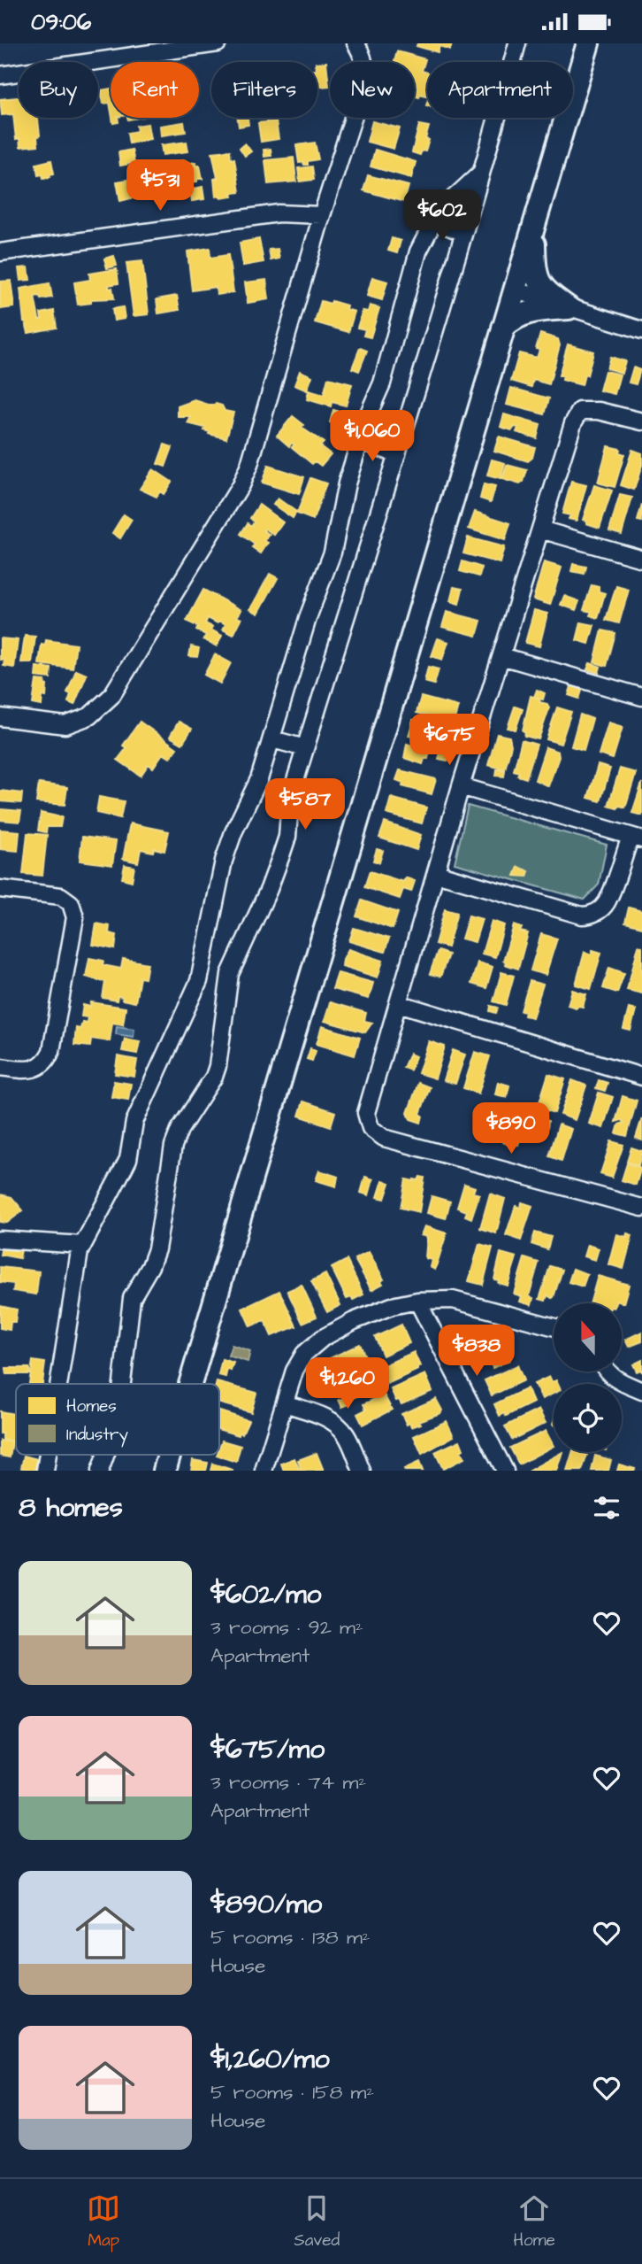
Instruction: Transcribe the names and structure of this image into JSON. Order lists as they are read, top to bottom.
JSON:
{
  "legend": ["Homes", "Industry"],
  "north": "top",
  "page": {
    "status": "09:06",
    "chip": [
      "Buy",
      "Rent",
      "Filters",
      "New",
      "Apartment"
    ],
    "price": [
      "$531",
      "$602",
      "$1,060",
      "$675",
      "$587",
      "$890",
      "$838",
      "$1,260"
    ],
    "heading": "8 homes",
    "list": [
      {
        "name": "$602/mo",
        "note": "3 rooms · 92 m² · Apartment"
      },
      {
        "name": "$675/mo",
        "note": "3 rooms · 74 m² · Apartment"
      },
      {
        "name": "$890/mo",
        "note": "5 rooms · 138 m² · House"
      },
      {
        "name": "$1,260/mo",
        "note": "5 rooms · 158 m² · House"
      }
    ],
    "tabs": ["Map", "Saved", "Home"]
  }
}
